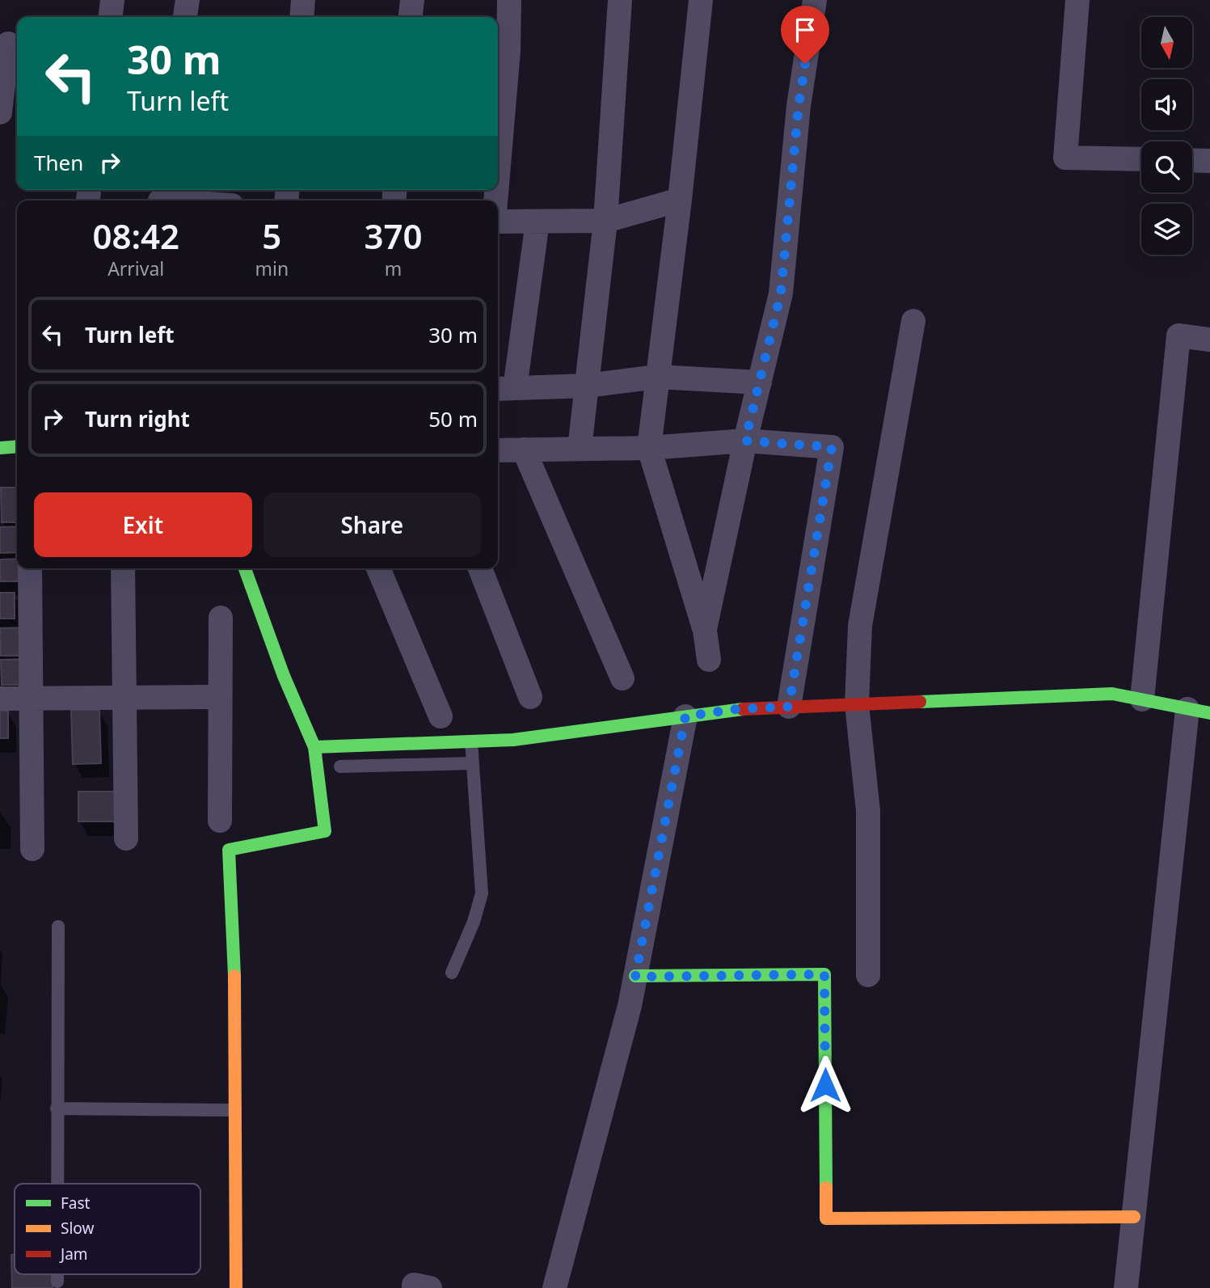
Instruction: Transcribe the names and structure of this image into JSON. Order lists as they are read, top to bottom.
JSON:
{
  "legend": ["Fast", "Slow", "Jam"],
  "north": "bottom",
  "page": {
    "turn": ["30 m", "Turn left"],
    "then": "Then",
    "eta": [
      "08:42",
      "Arrival",
      "5",
      "min",
      "370",
      "m"
    ],
    "list": [
      {
        "name": "Turn left",
        "value": "30 m"
      },
      {
        "name": "Turn right",
        "value": "50 m"
      }
    ],
    "buttons": ["Exit", "Share"]
  }
}
